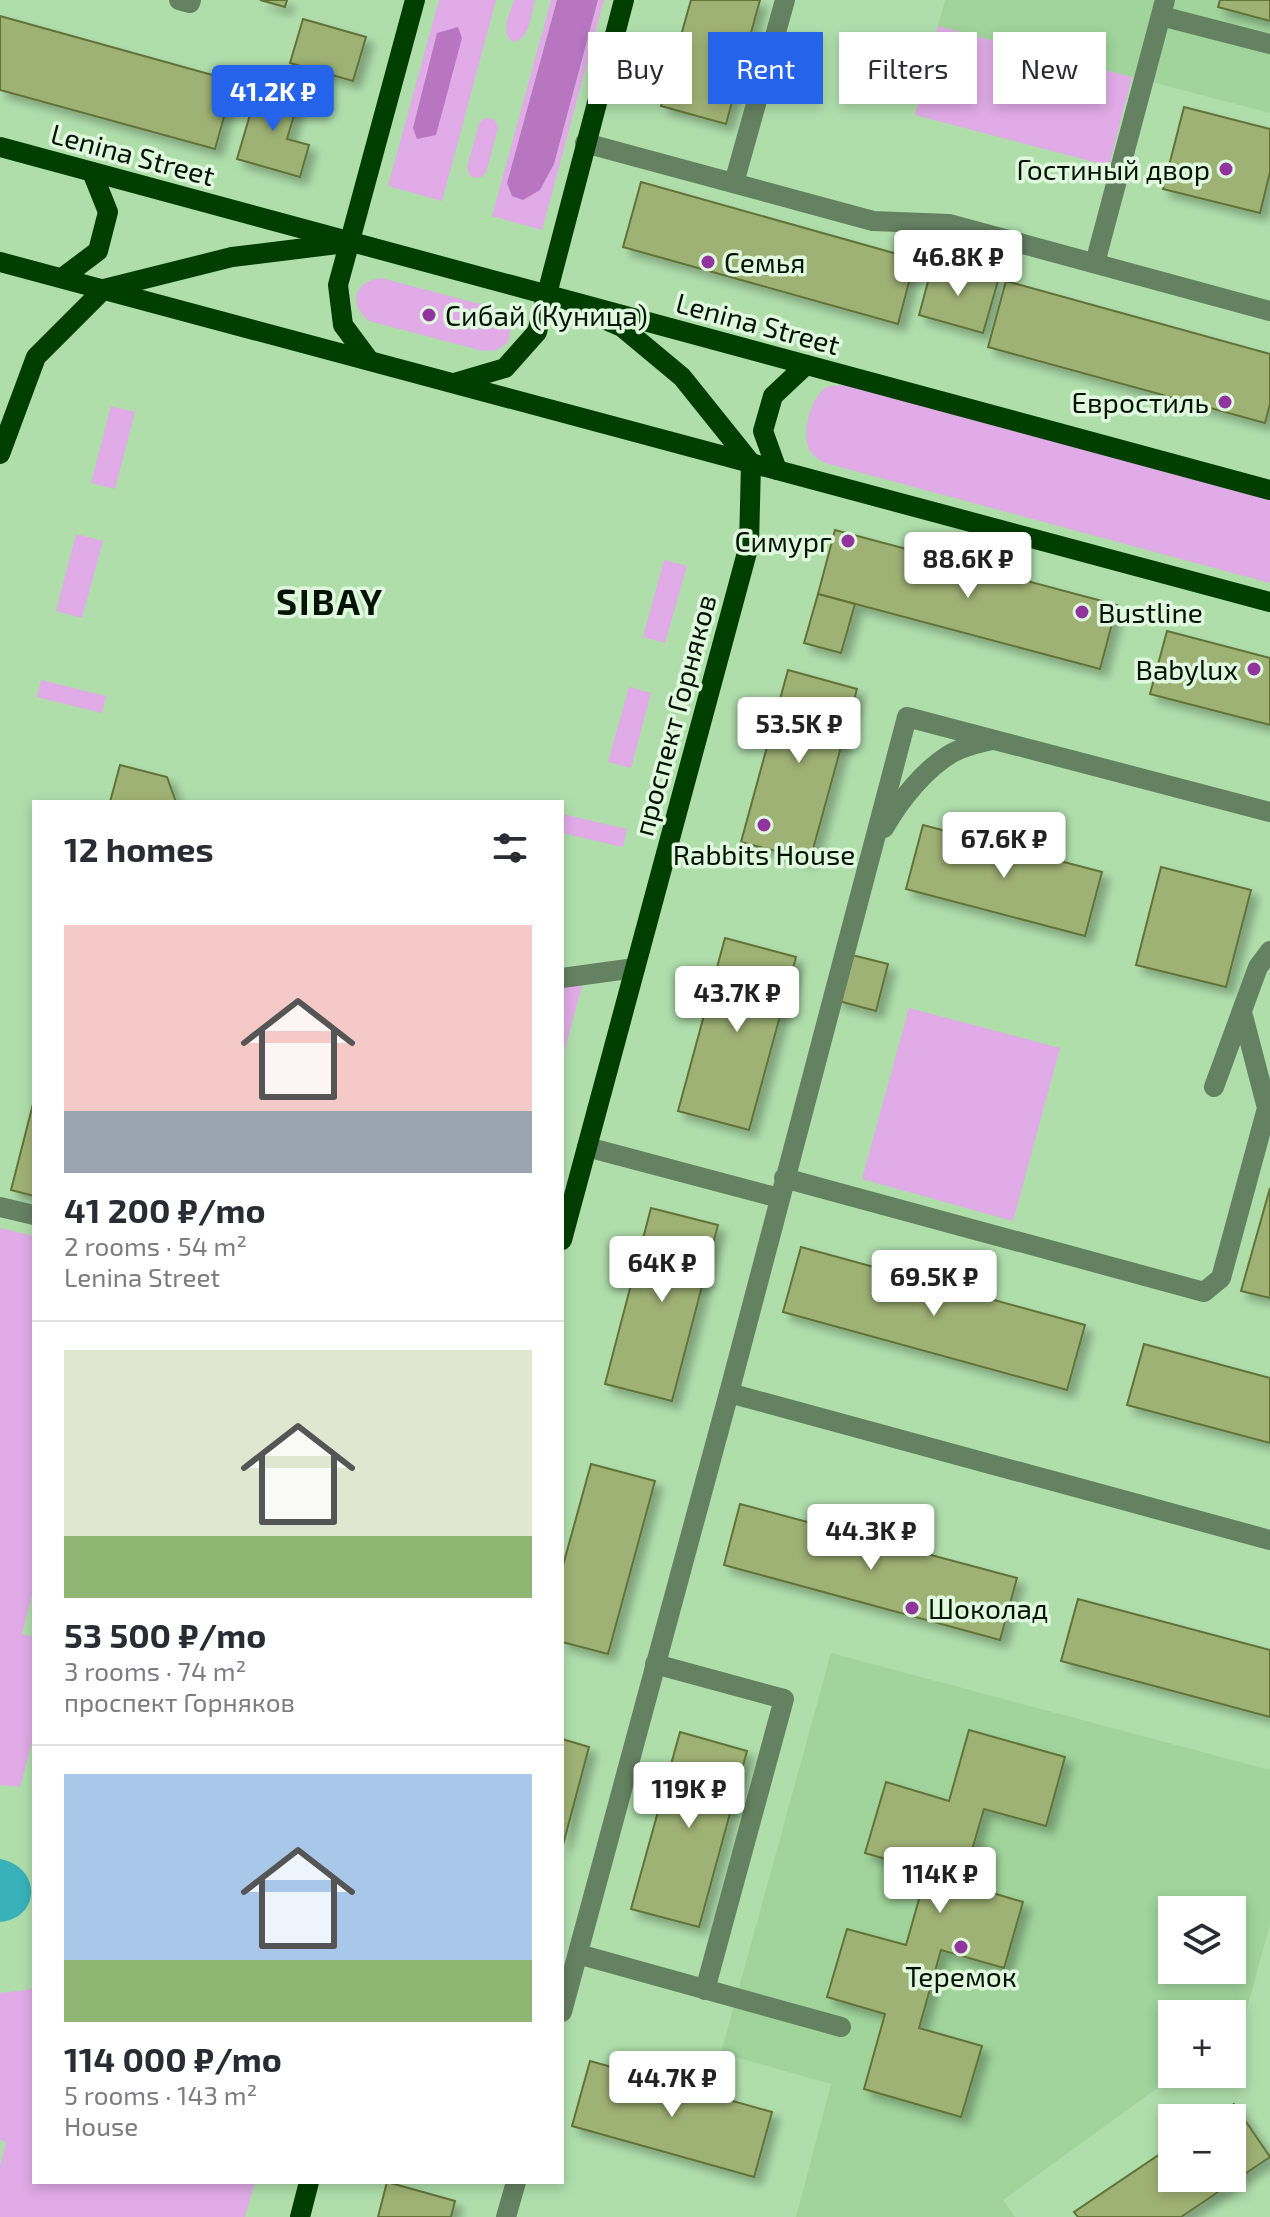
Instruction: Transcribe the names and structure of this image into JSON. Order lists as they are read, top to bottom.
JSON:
{
  "streets": {
    "main road": ["Lenina Street", "проспект Горняков"]
  },
  "districts": ["SIBAY"],
  "places": [
    "Гостиный двор",
    "Семья",
    "Сибай (Куница)",
    "Евростиль",
    "Симург",
    "Bustline",
    "Babylux",
    "Rabbits House",
    "Шоколад",
    "Теремок"
  ],
  "page": {
    "chip": [
      "Buy",
      "Rent",
      "Filters",
      "New"
    ],
    "price": [
      "41.2K ₽",
      "46.8K ₽",
      "88.6K ₽",
      "53.5K ₽",
      "67.6K ₽",
      "43.7K ₽",
      "64K ₽",
      "69.5K ₽",
      "44.3K ₽",
      "119K ₽",
      "114K ₽",
      "44.7K ₽"
    ],
    "heading": "12 homes",
    "list": [
      {
        "name": "41 200 ₽/mo",
        "note": "2 rooms · 54 m² · Lenina Street"
      },
      {
        "name": "53 500 ₽/mo",
        "note": "3 rooms · 74 m² · проспект Горняков"
      },
      {
        "name": "114 000 ₽/mo",
        "note": "5 rooms · 143 m² · House"
      }
    ],
    "map_buttons": ["+", "−"]
  }
}
